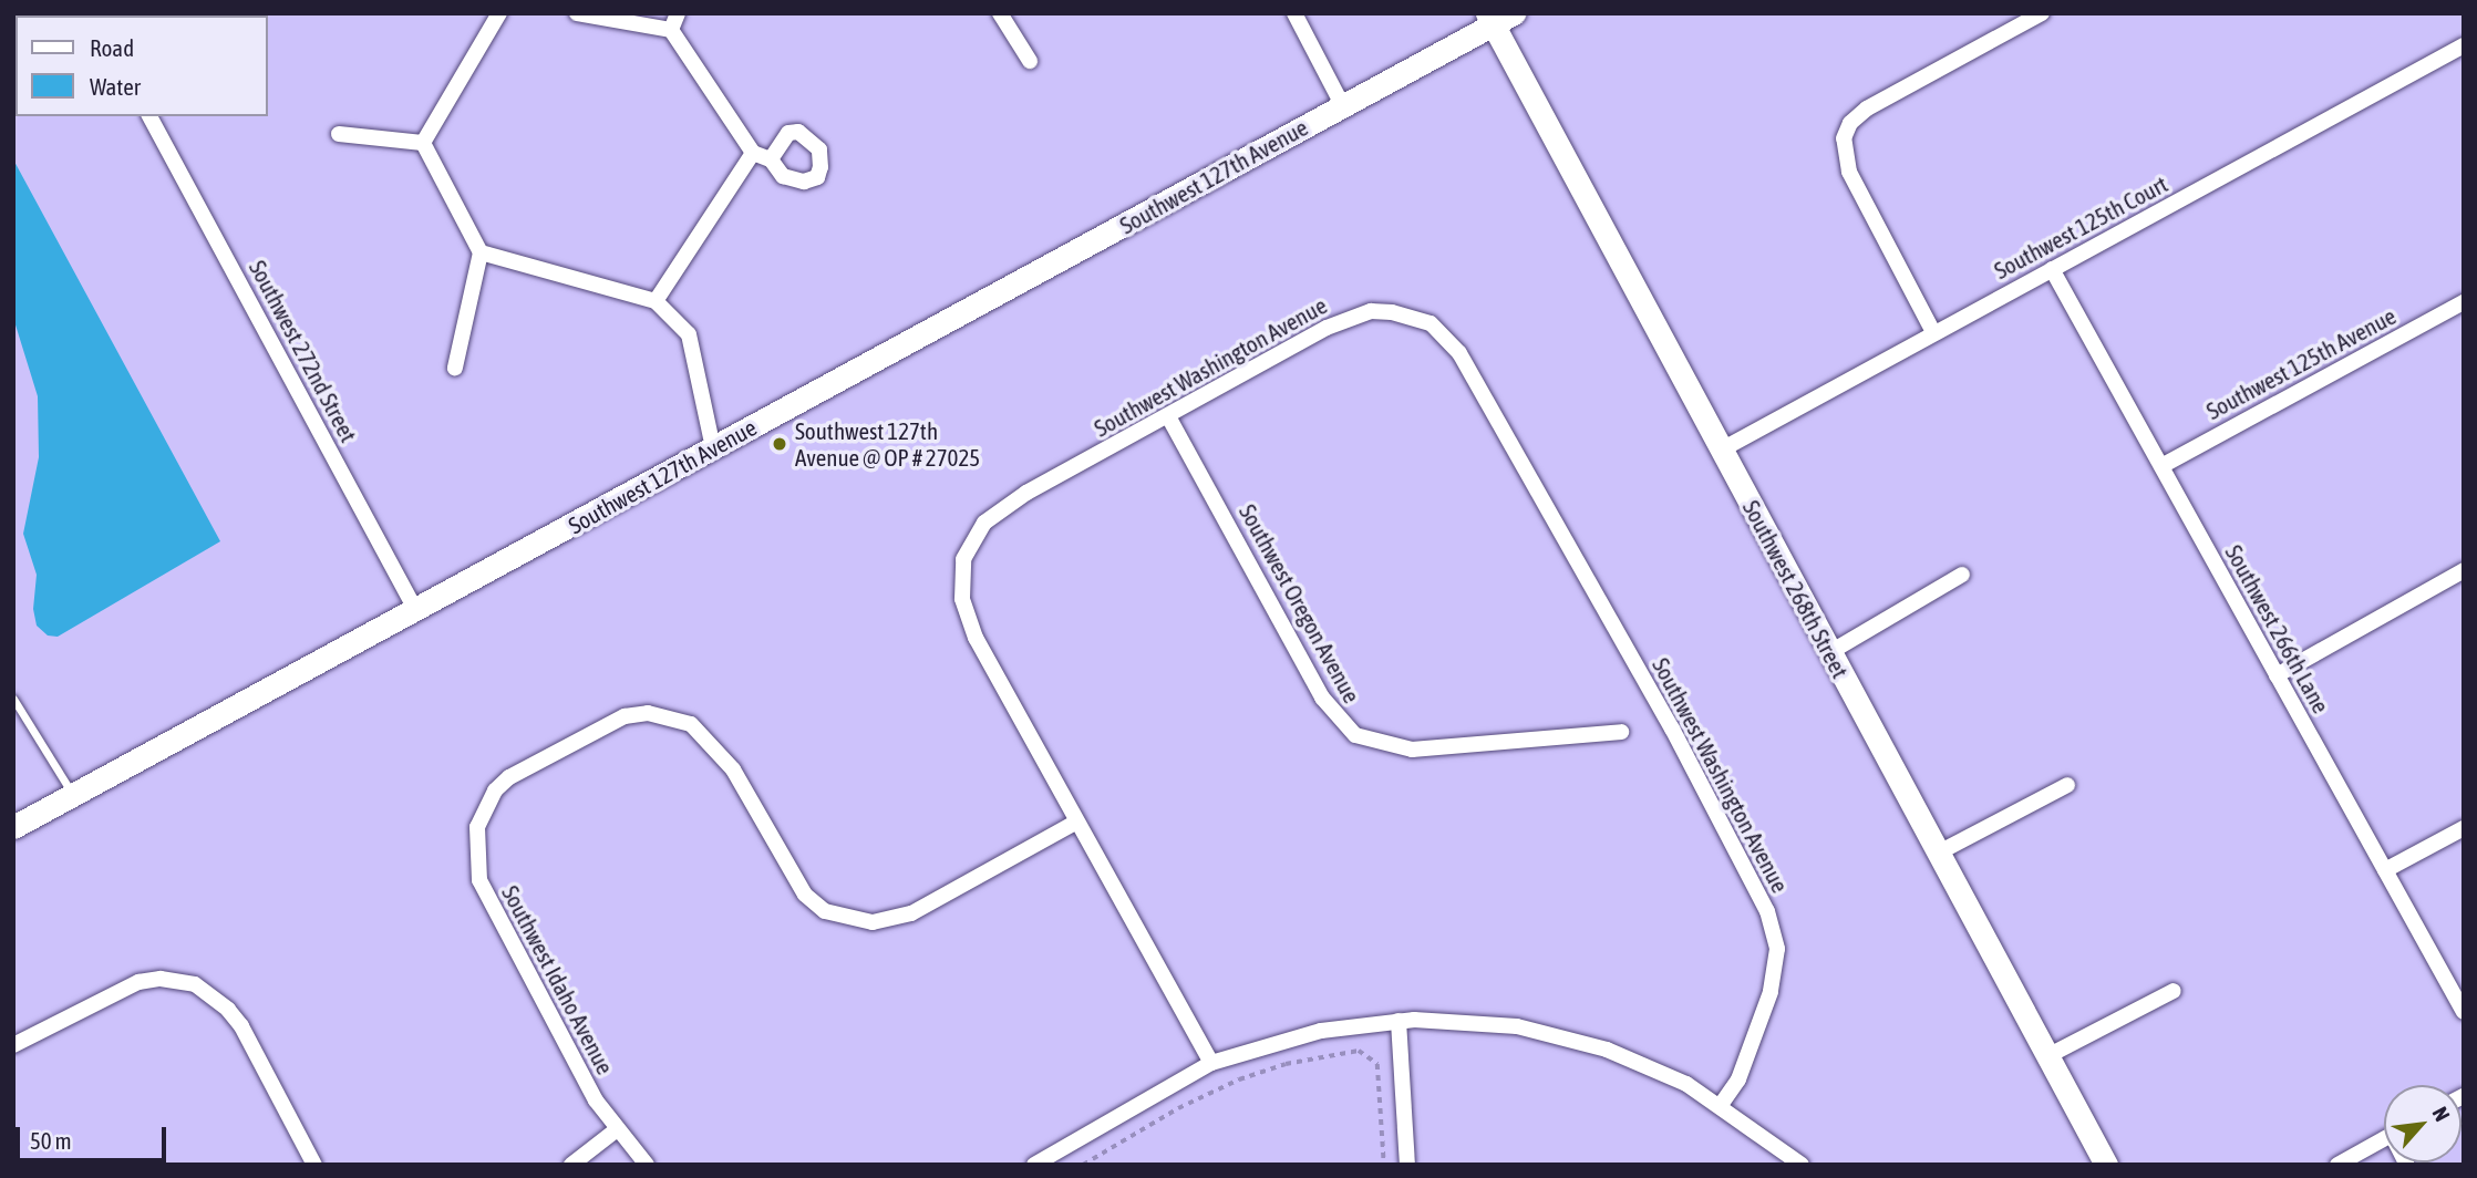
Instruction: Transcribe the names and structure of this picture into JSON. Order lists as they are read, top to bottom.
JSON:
{
  "streets": {
    "main road": ["Southwest 127th Avenue", "Southwest 268th Street"],
    "street": [
      "Southwest 125th Court",
      "Southwest 272nd Street",
      "Southwest 125th Avenue",
      "Southwest Washington Avenue",
      "Southwest Oregon Avenue",
      "Southwest 266th Lane",
      "Southwest Idaho Avenue"
    ]
  },
  "crossings": [
    ["Southwest 127th Avenue", "Southwest 272nd Street"],
    ["Southwest 127th Avenue", "Southwest 268th Street"],
    ["Southwest 125th Court", "Southwest 268th Street"],
    ["Southwest 125th Court", "Southwest 266th Lane"],
    ["Southwest 125th Avenue", "Southwest 266th Lane"],
    ["Southwest Washington Avenue", "Southwest Oregon Avenue"],
    ["Southwest Washington Avenue", "Southwest Idaho Avenue"]
  ],
  "places": ["Southwest 127th Avenue @ OP # 27025"],
  "legend": ["Road", "Water"],
  "scale_bar": "50 m",
  "north": "top right"
}
